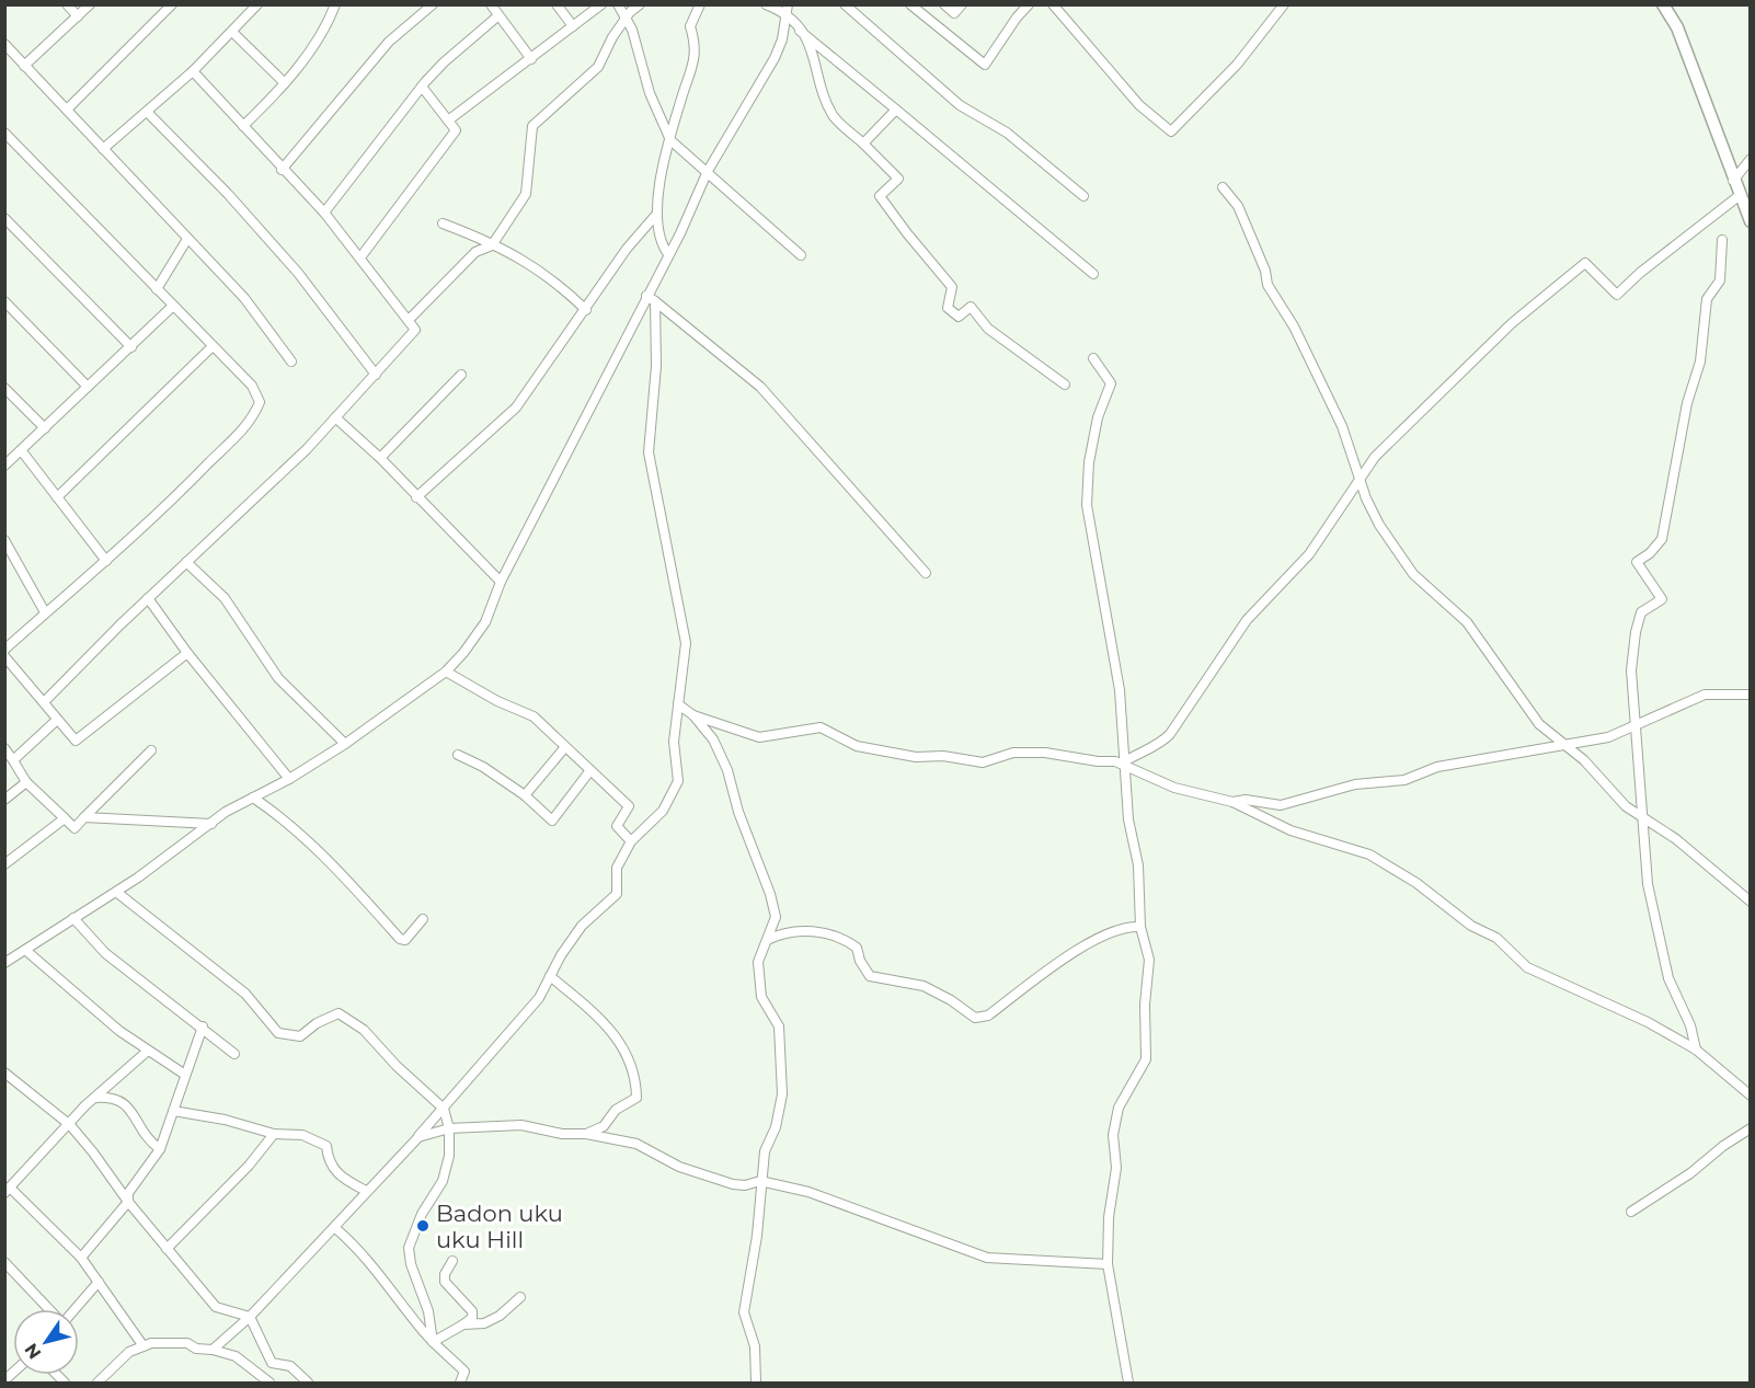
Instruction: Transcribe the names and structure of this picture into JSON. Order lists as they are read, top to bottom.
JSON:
{
  "places": ["Badon uku uku Hill"],
  "north": "bottom left"
}
